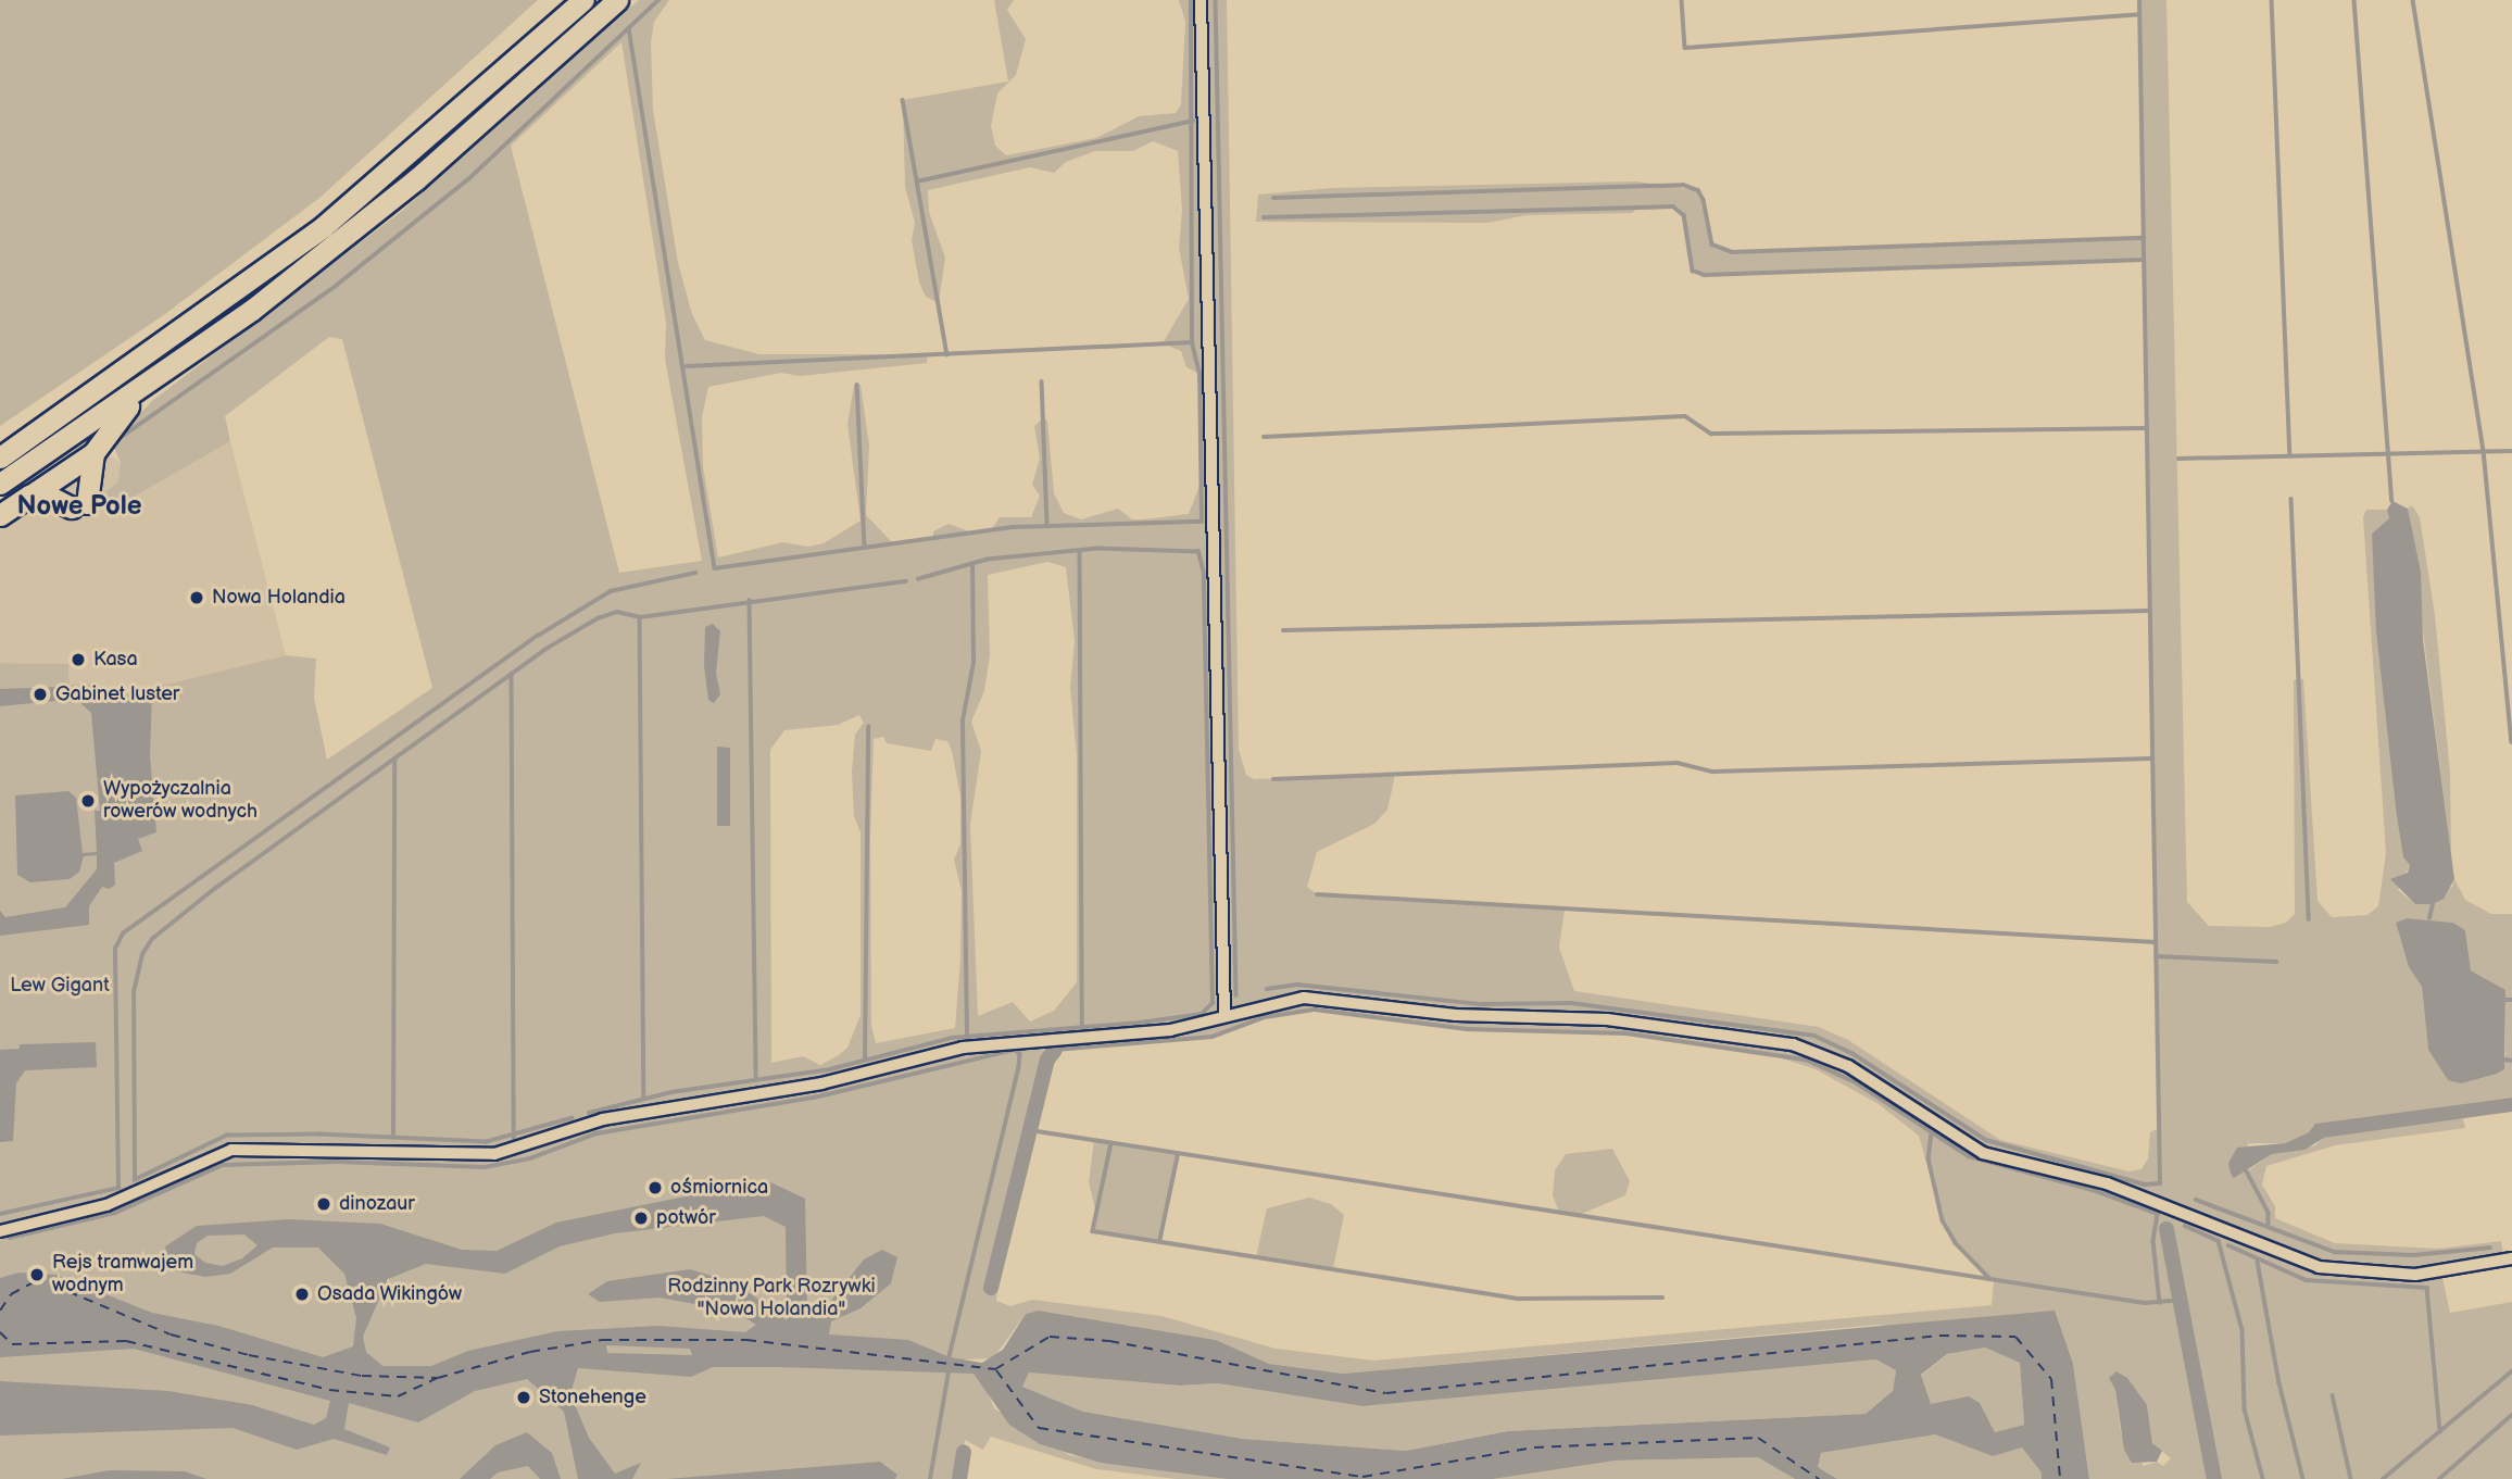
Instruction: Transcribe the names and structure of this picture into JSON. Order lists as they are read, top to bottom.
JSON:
{
  "districts": ["Nowe Pole"],
  "parks": ["Lew Gigant", "Rodzinny Park Rozrywki \"Nowa Holandia\""],
  "places": [
    "Nowa Holandia",
    "Kasa",
    "Gabinet luster",
    "Wypożyczalnia rowerów wodnych",
    "ośmiornica",
    "dinozaur",
    "potwór",
    "Rejs tramwajem wodnym",
    "Osada Wikingów",
    "Stonehenge"
  ]
}
